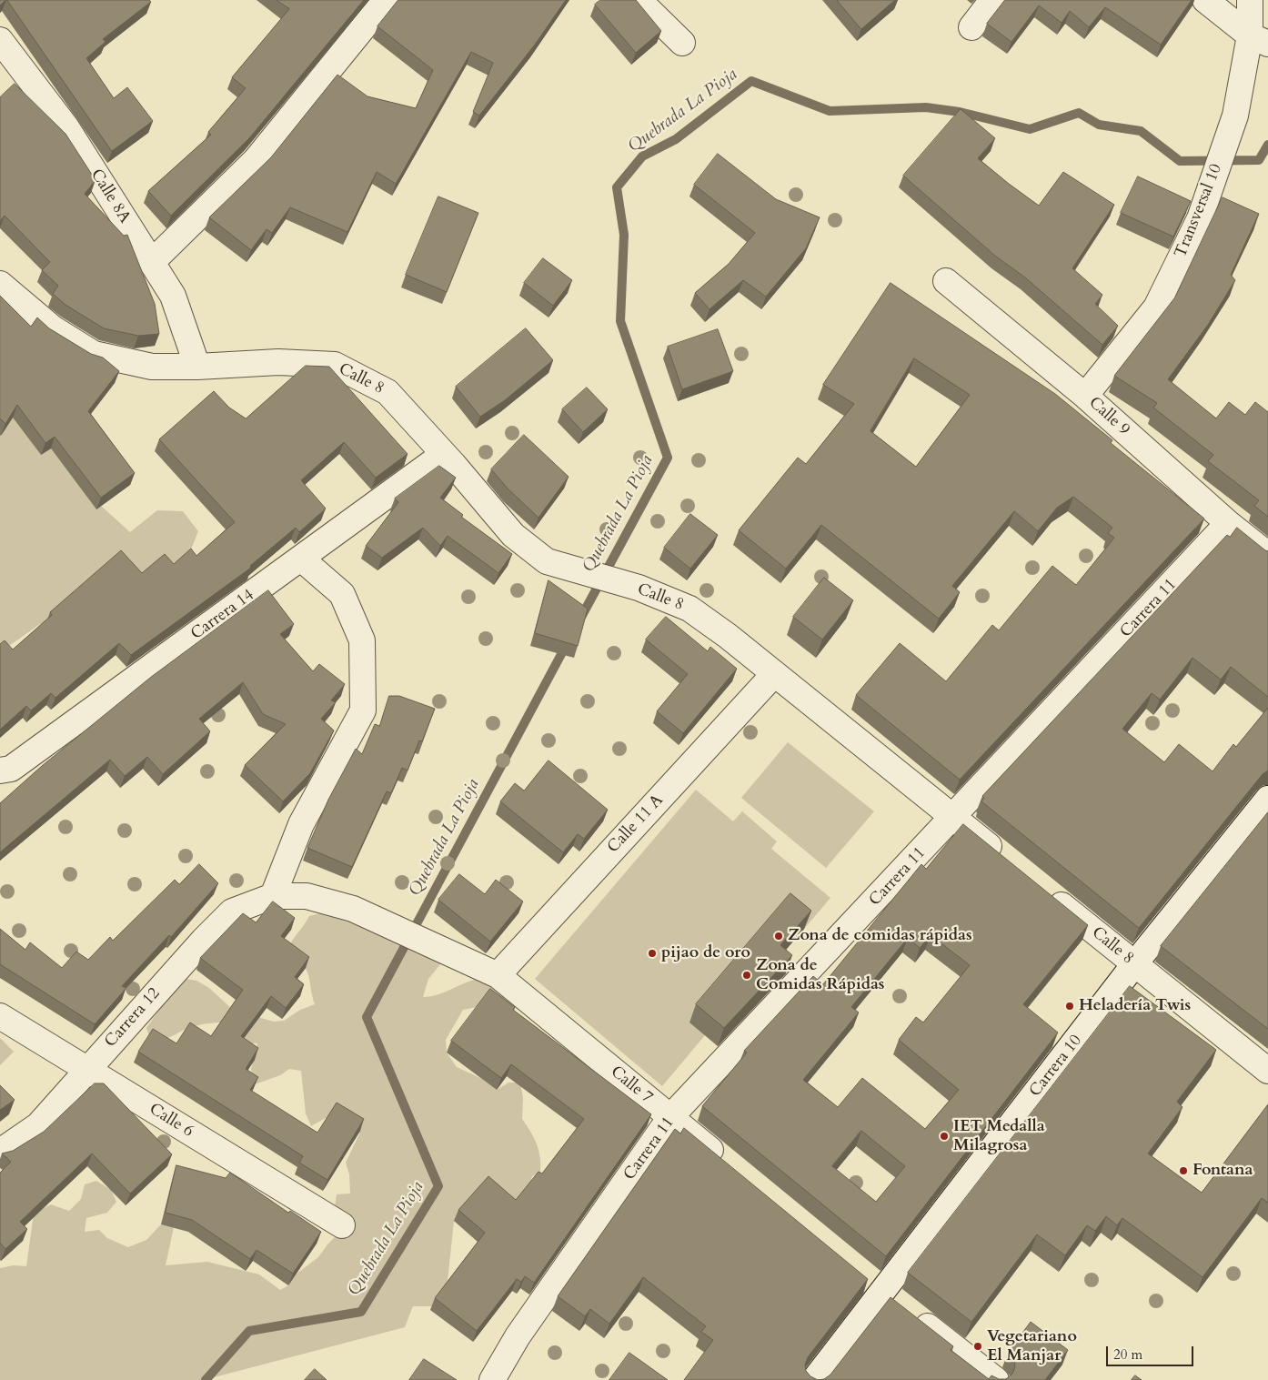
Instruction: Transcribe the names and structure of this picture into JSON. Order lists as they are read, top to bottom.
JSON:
{
  "streets": {
    "street": [
      "Calle 8A",
      "Transversal 10",
      "Calle 8",
      "Calle 9",
      "Carrera 11",
      "Carrera 14",
      "Calle 11 A",
      "Carrera 12",
      "Carrera 10",
      "Calle 7",
      "Calle 6"
    ]
  },
  "crossings": [
    ["Calle 8A", "Calle 8"],
    ["Transversal 10", "Calle 9"],
    ["Calle 8", "Carrera 11"],
    ["Calle 8", "Carrera 14"],
    ["Calle 8", "Calle 11 A"],
    ["Calle 8", "Carrera 10"],
    ["Calle 9", "Carrera 11"],
    ["Carrera 11", "Calle 7"],
    ["Calle 11 A", "Calle 7"],
    ["Carrera 12", "Calle 7"],
    ["Carrera 12", "Calle 6"]
  ],
  "water": ["Quebrada La Pioja"],
  "places": [
    "Zona de comidas rápidas",
    "pijao de oro",
    "Zona de Comidas Rápidas",
    "Heladería Twis",
    "IET Medalla Milagrosa",
    "Fontana",
    "Vegetariano El Manjar"
  ],
  "scale_bar": "20 m"
}
